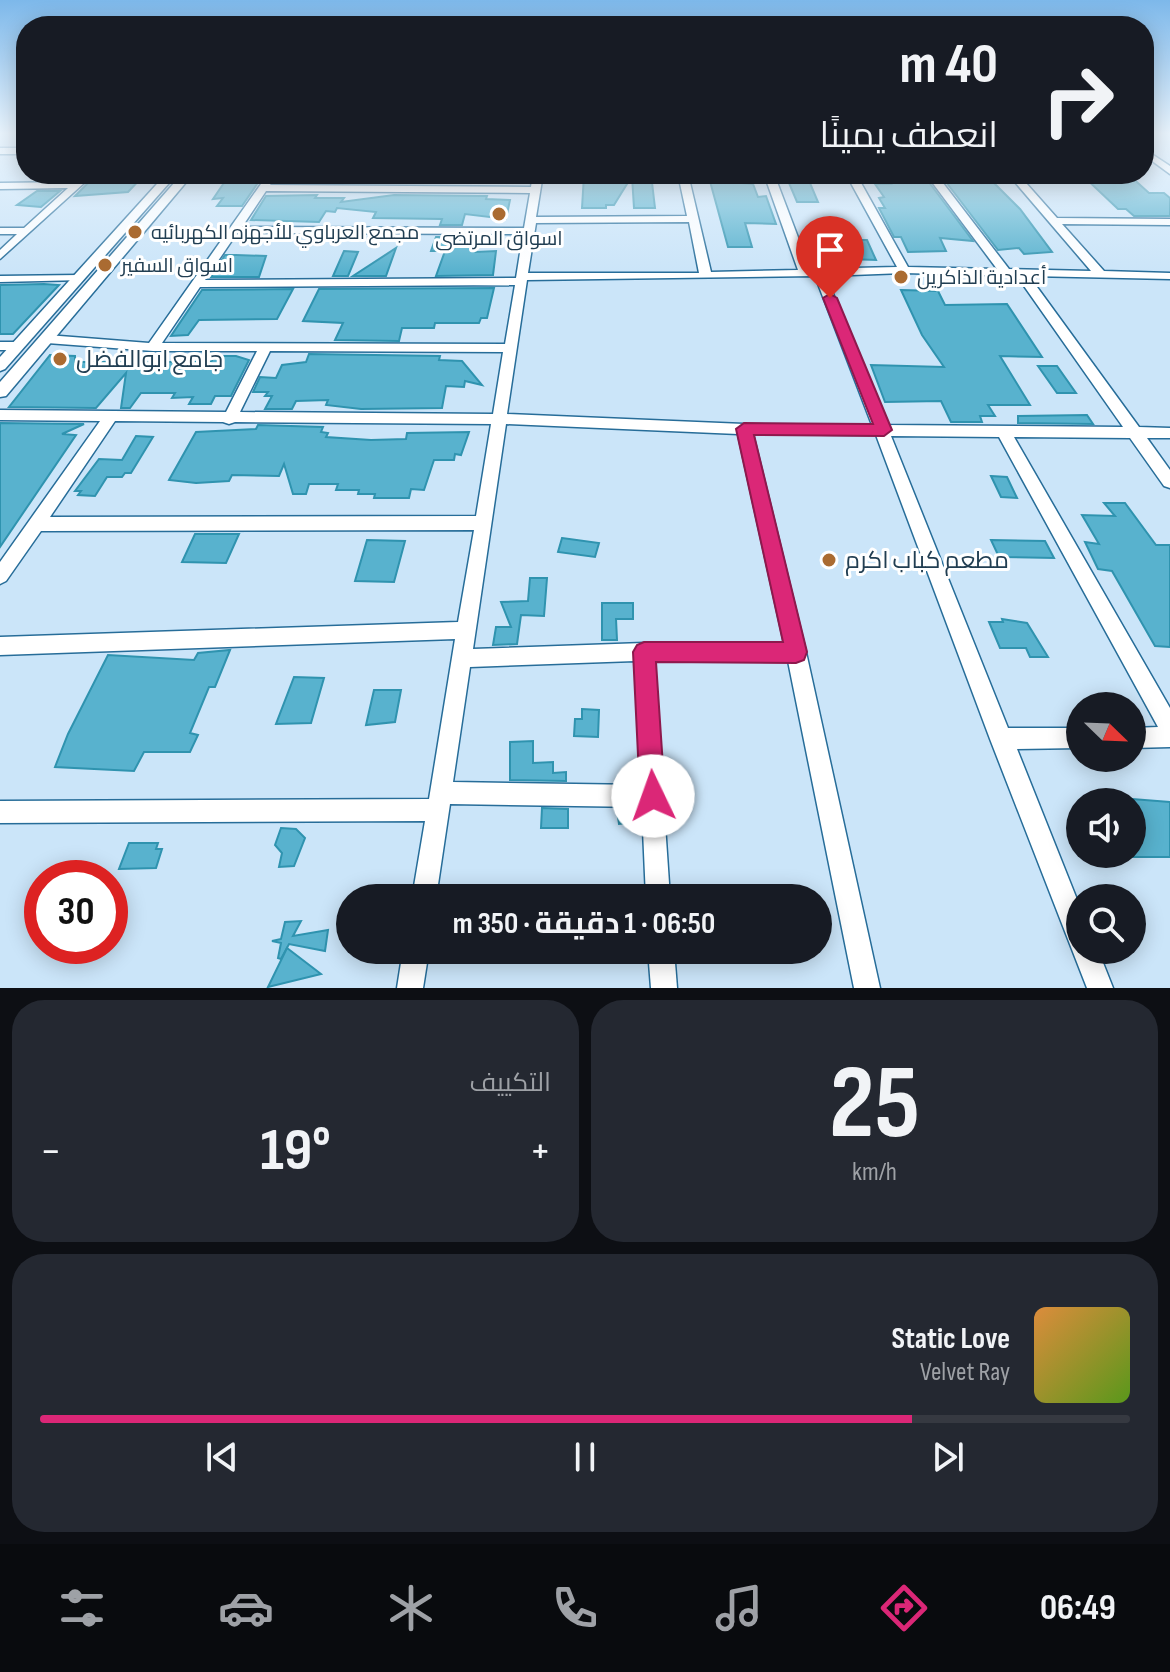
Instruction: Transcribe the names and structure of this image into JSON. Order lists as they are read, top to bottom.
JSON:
{
  "places": [
    "اسواق المرتضى",
    "مجمع العرباوي للأجهزه الكهربائيه",
    "اسواق السفير",
    "أعدادية الذاكرين",
    "جامع ابوالفضل",
    "مطعم كباب اكرم"
  ],
  "north": "bottom right",
  "page": {
    "turn": ["40 m", "انعطف يمينًا"],
    "limit": "30",
    "trip": "06:50 · 1 دقيقة · 350 m",
    "tile": [
      ["25", "km/h"],
      "التكييف"
    ],
    "heat": ["−", "19°", "+"],
    "song": ["Static Love", "Velvet Ray"],
    "tabs": "06:49"
  }
}
